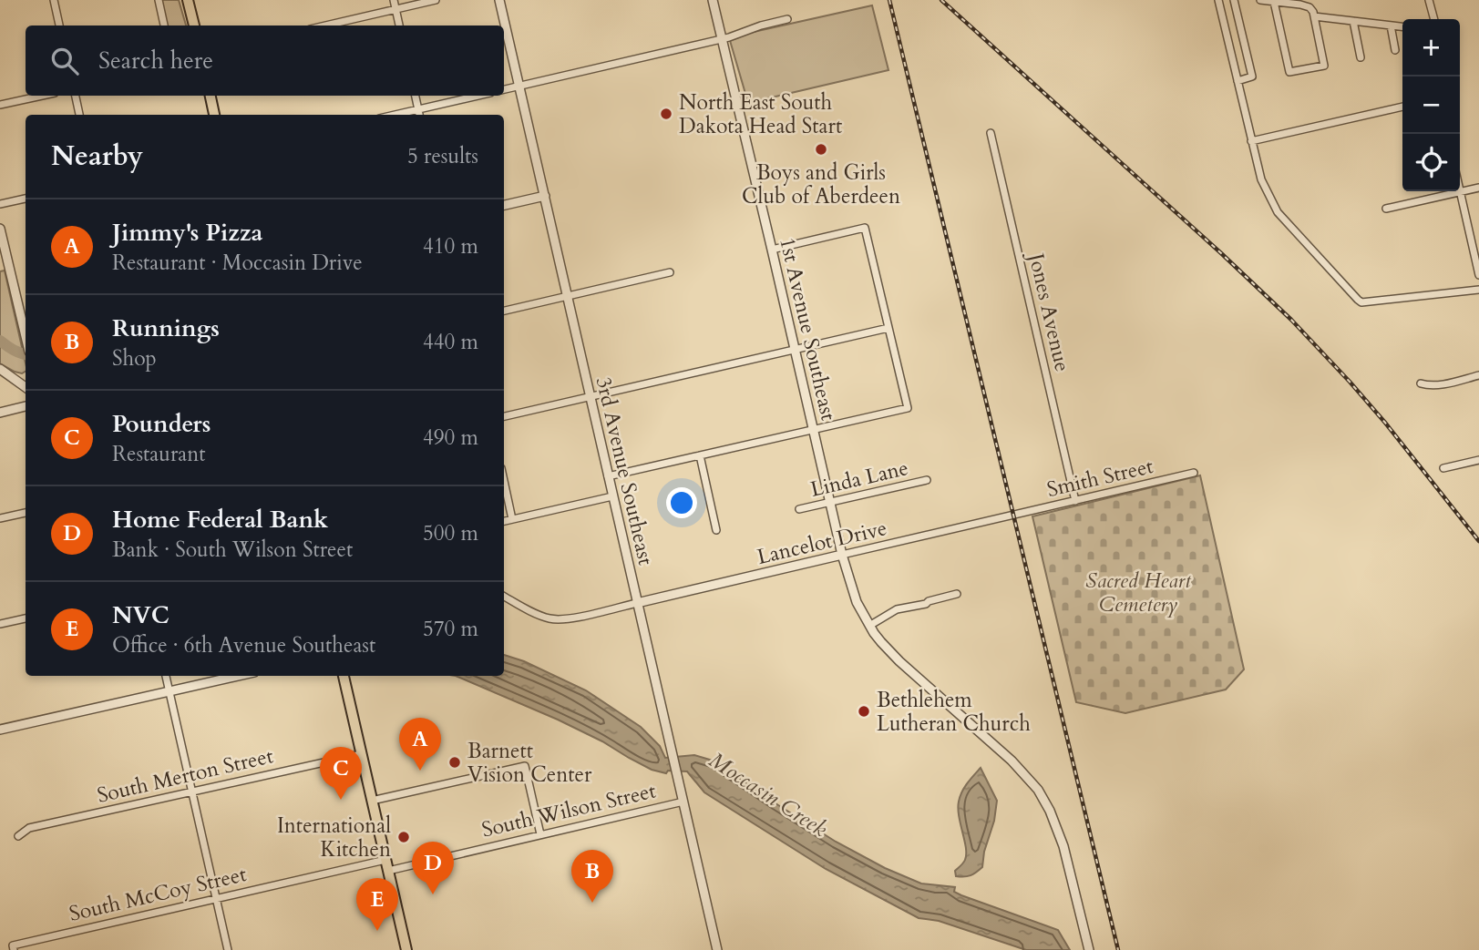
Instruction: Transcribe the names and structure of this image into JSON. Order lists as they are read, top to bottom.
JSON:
{
  "streets": {
    "street": [
      "Jones Avenue",
      "1st Avenue Southeast",
      "3rd Avenue Southeast",
      "Smith Street",
      "Linda Lane",
      "Lancelot Drive",
      "South Merton Street",
      "South Wilson Street",
      "South McCoy Street"
    ]
  },
  "crossings": [
    ["Jones Avenue", "Smith Street"],
    ["1st Avenue Southeast", "Linda Lane"],
    ["1st Avenue Southeast", "Lancelot Drive"],
    ["3rd Avenue Southeast", "Lancelot Drive"],
    ["3rd Avenue Southeast", "South Wilson Street"],
    ["Smith Street", "Lancelot Drive"],
    ["South Wilson Street", "South McCoy Street"]
  ],
  "water": ["Moccasin Creek"],
  "parks": ["Sacred Heart Cemetery"],
  "places": [
    "North East South Dakota Head Start",
    "Boys and Girls Club of Aberdeen",
    "Bethlehem Lutheran Church",
    "Barnett Vision Center",
    "International Kitchen"
  ],
  "page": {
    "map_buttons": ["+", "−"],
    "search": "Search here",
    "heading": ["Nearby", "5 results"],
    "list": [
      {
        "mark": "A",
        "name": "Jimmy's Pizza",
        "note": "Restaurant · Moccasin Drive",
        "value": "410 m"
      },
      {
        "mark": "B",
        "name": "Runnings",
        "note": "Shop",
        "value": "440 m"
      },
      {
        "mark": "C",
        "name": "Pounders",
        "note": "Restaurant",
        "value": "490 m"
      },
      {
        "mark": "D",
        "name": "Home Federal Bank",
        "note": "Bank · South Wilson Street",
        "value": "500 m"
      },
      {
        "mark": "E",
        "name": "NVC",
        "note": "Office · 6th Avenue Southeast",
        "value": "570 m"
      }
    ],
    "pins": [
      "A",
      "C",
      "D",
      "B",
      "E"
    ]
  }
}
